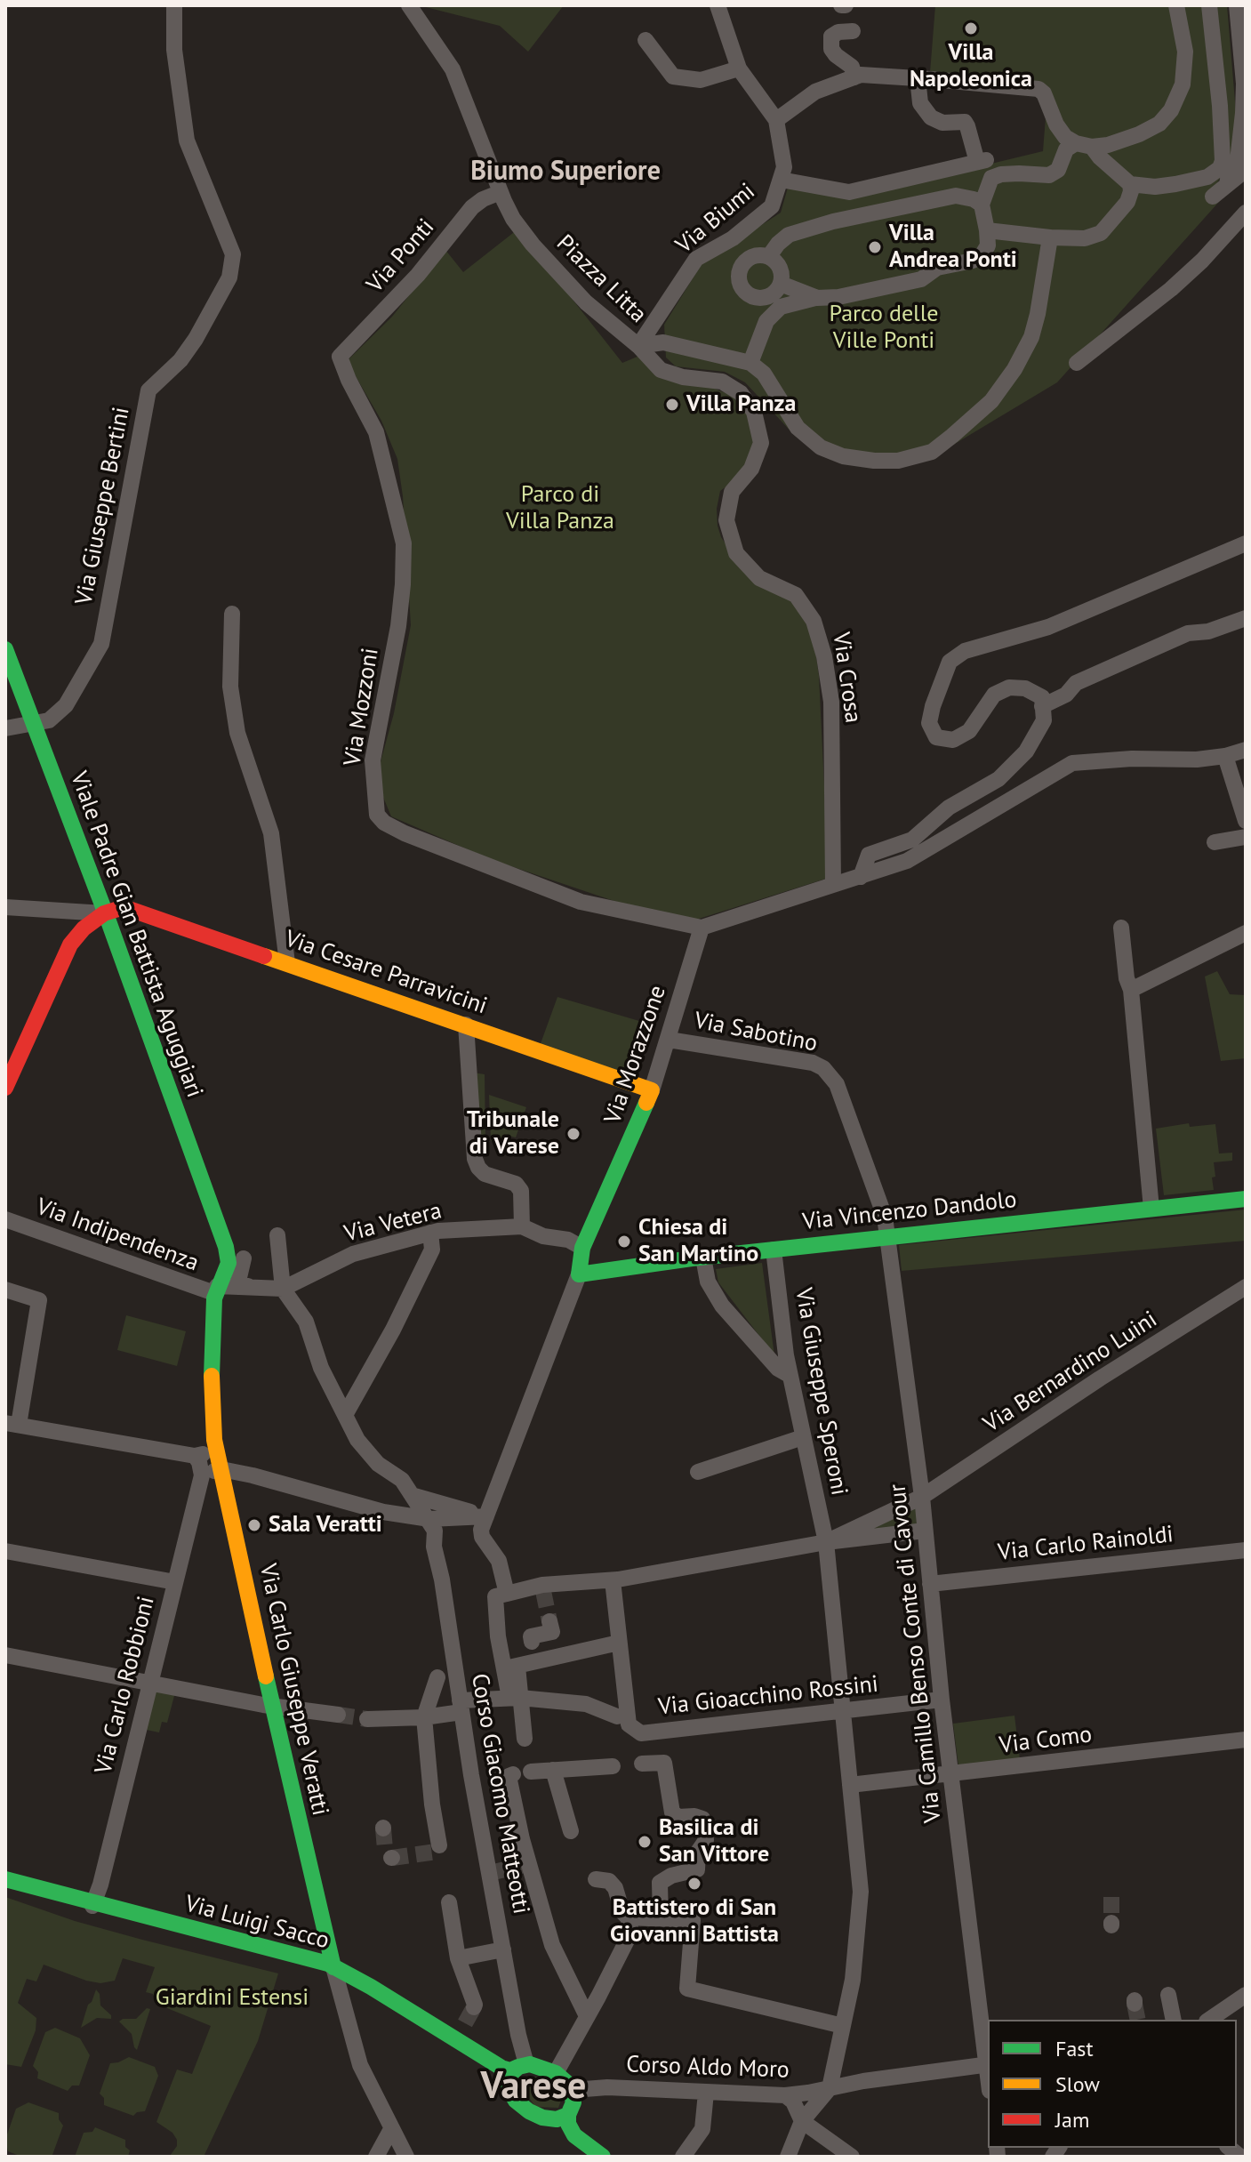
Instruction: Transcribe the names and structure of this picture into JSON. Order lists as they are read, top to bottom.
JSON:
{
  "streets": {
    "main road": [
      "Viale Padre Gian Battista Aguggiari",
      "Via Cesare Parravicini",
      "Via Morazzone",
      "Via Vincenzo Dandolo",
      "Via Carlo Giuseppe Veratti",
      "Via Luigi Sacco"
    ],
    "street": [
      "Via Biumi",
      "Via Ponti",
      "Piazza Litta",
      "Via Giuseppe Bertini",
      "Via Crosa",
      "Via Mozzoni",
      "Via Sabotino",
      "Via Vetera",
      "Via Indipendenza",
      "Via Bernardino Luini",
      "Via Giuseppe Speroni",
      "Via Carlo Rainoldi",
      "Via Camillo Benso Conte di Cavour",
      "Via Carlo Robbioni",
      "Via Gioacchino Rossini",
      "Via Como",
      "Corso Giacomo Matteotti",
      "Corso Aldo Moro"
    ]
  },
  "crossings": [
    ["Via Biumi", "Piazza Litta"],
    ["Via Biumi", "Via Crosa"],
    ["Via Ponti", "Piazza Litta"],
    ["Via Ponti", "Via Mozzoni"],
    ["Piazza Litta", "Via Crosa"],
    ["Via Giuseppe Bertini", "Viale Padre Gian Battista Aguggiari"],
    ["Via Mozzoni", "Via Morazzone"],
    ["Viale Padre Gian Battista Aguggiari", "Via Cesare Parravicini"],
    ["Viale Padre Gian Battista Aguggiari", "Via Indipendenza"],
    ["Viale Padre Gian Battista Aguggiari", "Via Carlo Giuseppe Veratti"],
    ["Via Cesare Parravicini", "Via Morazzone"],
    ["Via Sabotino", "Via Morazzone"],
    ["Via Sabotino", "Via Vincenzo Dandolo"],
    ["Via Sabotino", "Via Camillo Benso Conte di Cavour"],
    ["Via Morazzone", "Via Vincenzo Dandolo"],
    ["Via Vincenzo Dandolo", "Via Giuseppe Speroni"],
    ["Via Vincenzo Dandolo", "Via Camillo Benso Conte di Cavour"],
    ["Via Vetera", "Via Indipendenza"],
    ["Via Indipendenza", "Via Carlo Giuseppe Veratti"],
    ["Via Bernardino Luini", "Via Giuseppe Speroni"],
    ["Via Bernardino Luini", "Via Camillo Benso Conte di Cavour"],
    ["Via Giuseppe Speroni", "Via Gioacchino Rossini"],
    ["Via Giuseppe Speroni", "Via Como"],
    ["Via Giuseppe Speroni", "Corso Aldo Moro"],
    ["Via Carlo Rainoldi", "Via Camillo Benso Conte di Cavour"],
    ["Via Camillo Benso Conte di Cavour", "Via Gioacchino Rossini"],
    ["Via Camillo Benso Conte di Cavour", "Via Como"],
    ["Via Camillo Benso Conte di Cavour", "Corso Aldo Moro"],
    ["Via Carlo Robbioni", "Via Luigi Sacco"],
    ["Via Carlo Giuseppe Veratti", "Via Luigi Sacco"],
    ["Corso Giacomo Matteotti", "Via Luigi Sacco"],
    ["Corso Giacomo Matteotti", "Corso Aldo Moro"],
    ["Via Luigi Sacco", "Corso Aldo Moro"]
  ],
  "districts": ["Biumo Superiore", "Varese"],
  "parks": ["Parco delle Ville Ponti", "Parco di Villa Panza", "Giardini Estensi"],
  "places": [
    "Villa Napoleonica",
    "Villa Andrea Ponti",
    "Villa Panza",
    "Tribunale di Varese",
    "Chiesa di San Martino",
    "Sala Veratti",
    "Basilica di San Vittore",
    "Battistero di San Giovanni Battista"
  ],
  "legend": ["Fast", "Slow", "Jam"]
}
